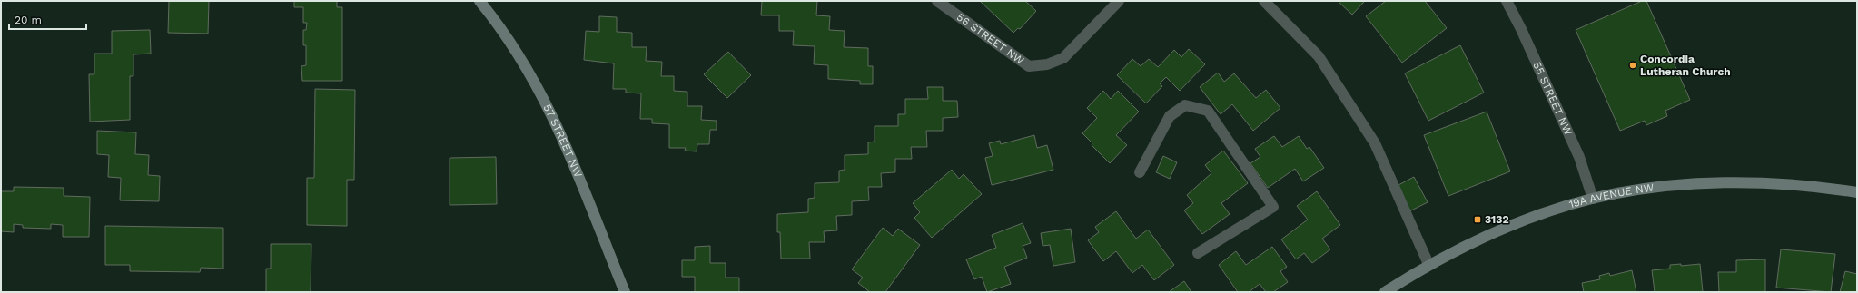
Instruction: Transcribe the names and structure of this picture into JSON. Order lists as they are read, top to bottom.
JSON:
{
  "streets": {
    "street": [
      "56 STREET NW",
      "55 STREET NW",
      "57 STREET NW",
      "19A AVENUE NW"
    ]
  },
  "crossings": [
    ["55 STREET NW", "19A AVENUE NW"]
  ],
  "places": {
    "other": ["Concordia Lutheran Church"],
    "transit": ["3132"]
  },
  "scale_bar": "20 m"
}
